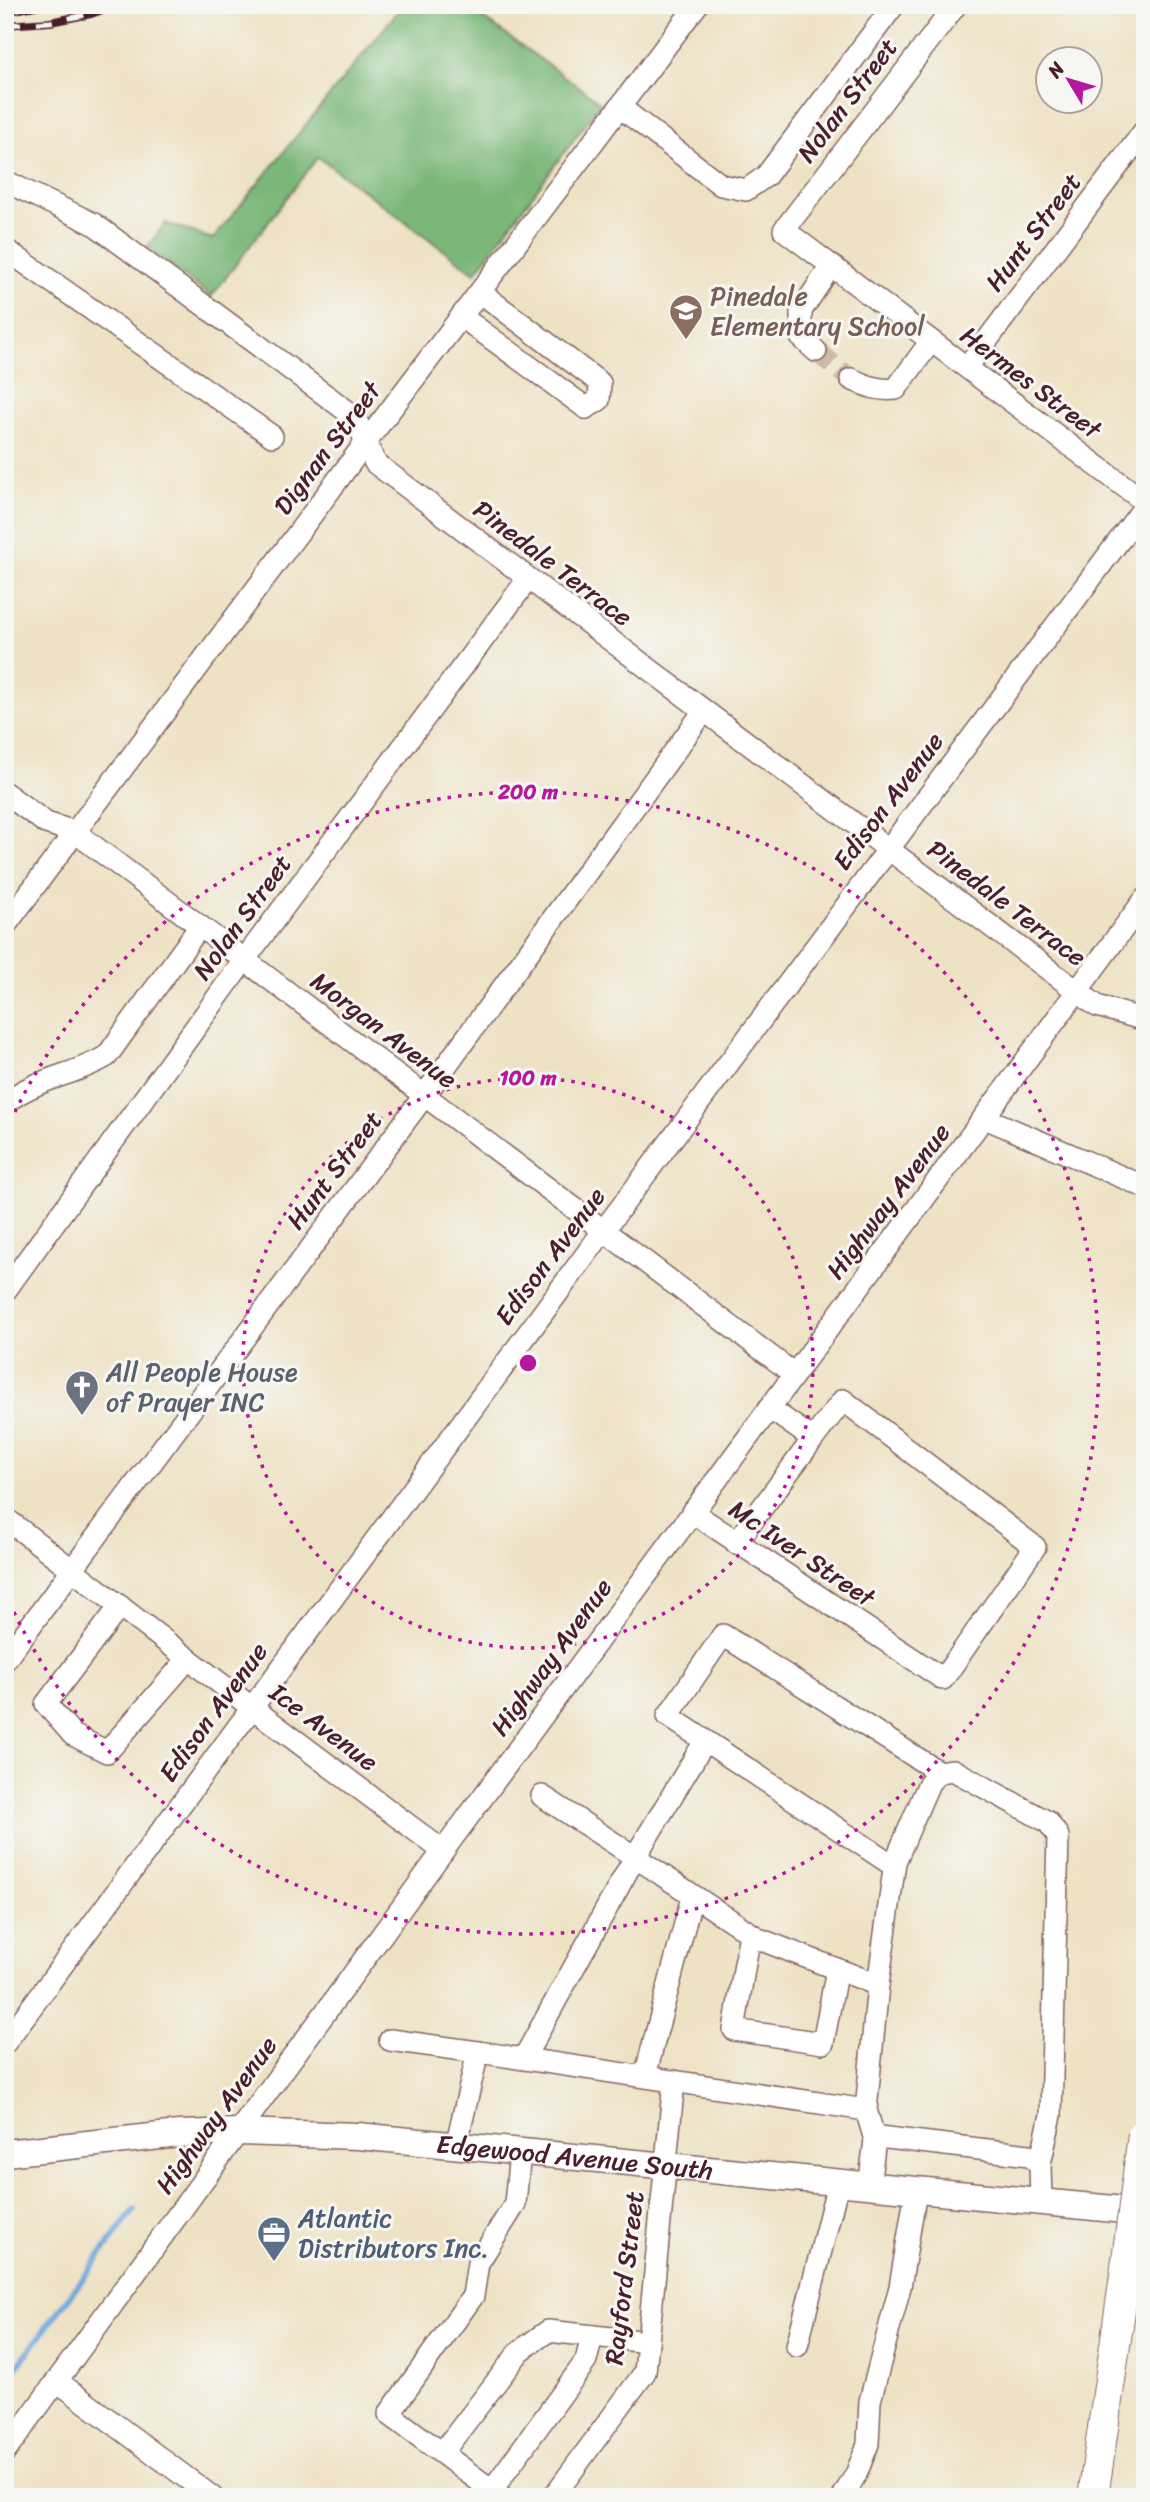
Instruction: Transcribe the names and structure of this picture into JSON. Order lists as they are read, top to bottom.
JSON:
{
  "streets": {
    "main road": ["Edgewood Avenue South"],
    "street": [
      "Nolan Street",
      "Hunt Street",
      "Hermes Street",
      "Dignan Street",
      "Pinedale Terrace",
      "Edison Avenue",
      "Morgan Avenue",
      "Highway Avenue",
      "Mc Iver Street",
      "Ice Avenue",
      "Rayford Street"
    ]
  },
  "crossings": [
    ["Nolan Street", "Hermes Street"],
    ["Nolan Street", "Pinedale Terrace"],
    ["Nolan Street", "Morgan Avenue"],
    ["Hunt Street", "Hermes Street"],
    ["Hunt Street", "Pinedale Terrace"],
    ["Hunt Street", "Morgan Avenue"],
    ["Hunt Street", "Ice Avenue"],
    ["Hermes Street", "Edison Avenue"],
    ["Dignan Street", "Pinedale Terrace"],
    ["Dignan Street", "Morgan Avenue"],
    ["Pinedale Terrace", "Edison Avenue"],
    ["Pinedale Terrace", "Highway Avenue"],
    ["Edison Avenue", "Morgan Avenue"],
    ["Edison Avenue", "Ice Avenue"],
    ["Morgan Avenue", "Highway Avenue"],
    ["Highway Avenue", "Mc Iver Street"],
    ["Highway Avenue", "Ice Avenue"],
    ["Highway Avenue", "Edgewood Avenue South"],
    ["Edgewood Avenue South", "Rayford Street"]
  ],
  "places": {
    "school or university": ["Pinedale Elementary School"],
    "church": ["All People House of Prayer INC"],
    "office": ["Atlantic Distributors Inc."]
  },
  "north": "top left",
  "rings": ["200 m", "100 m"]
}
